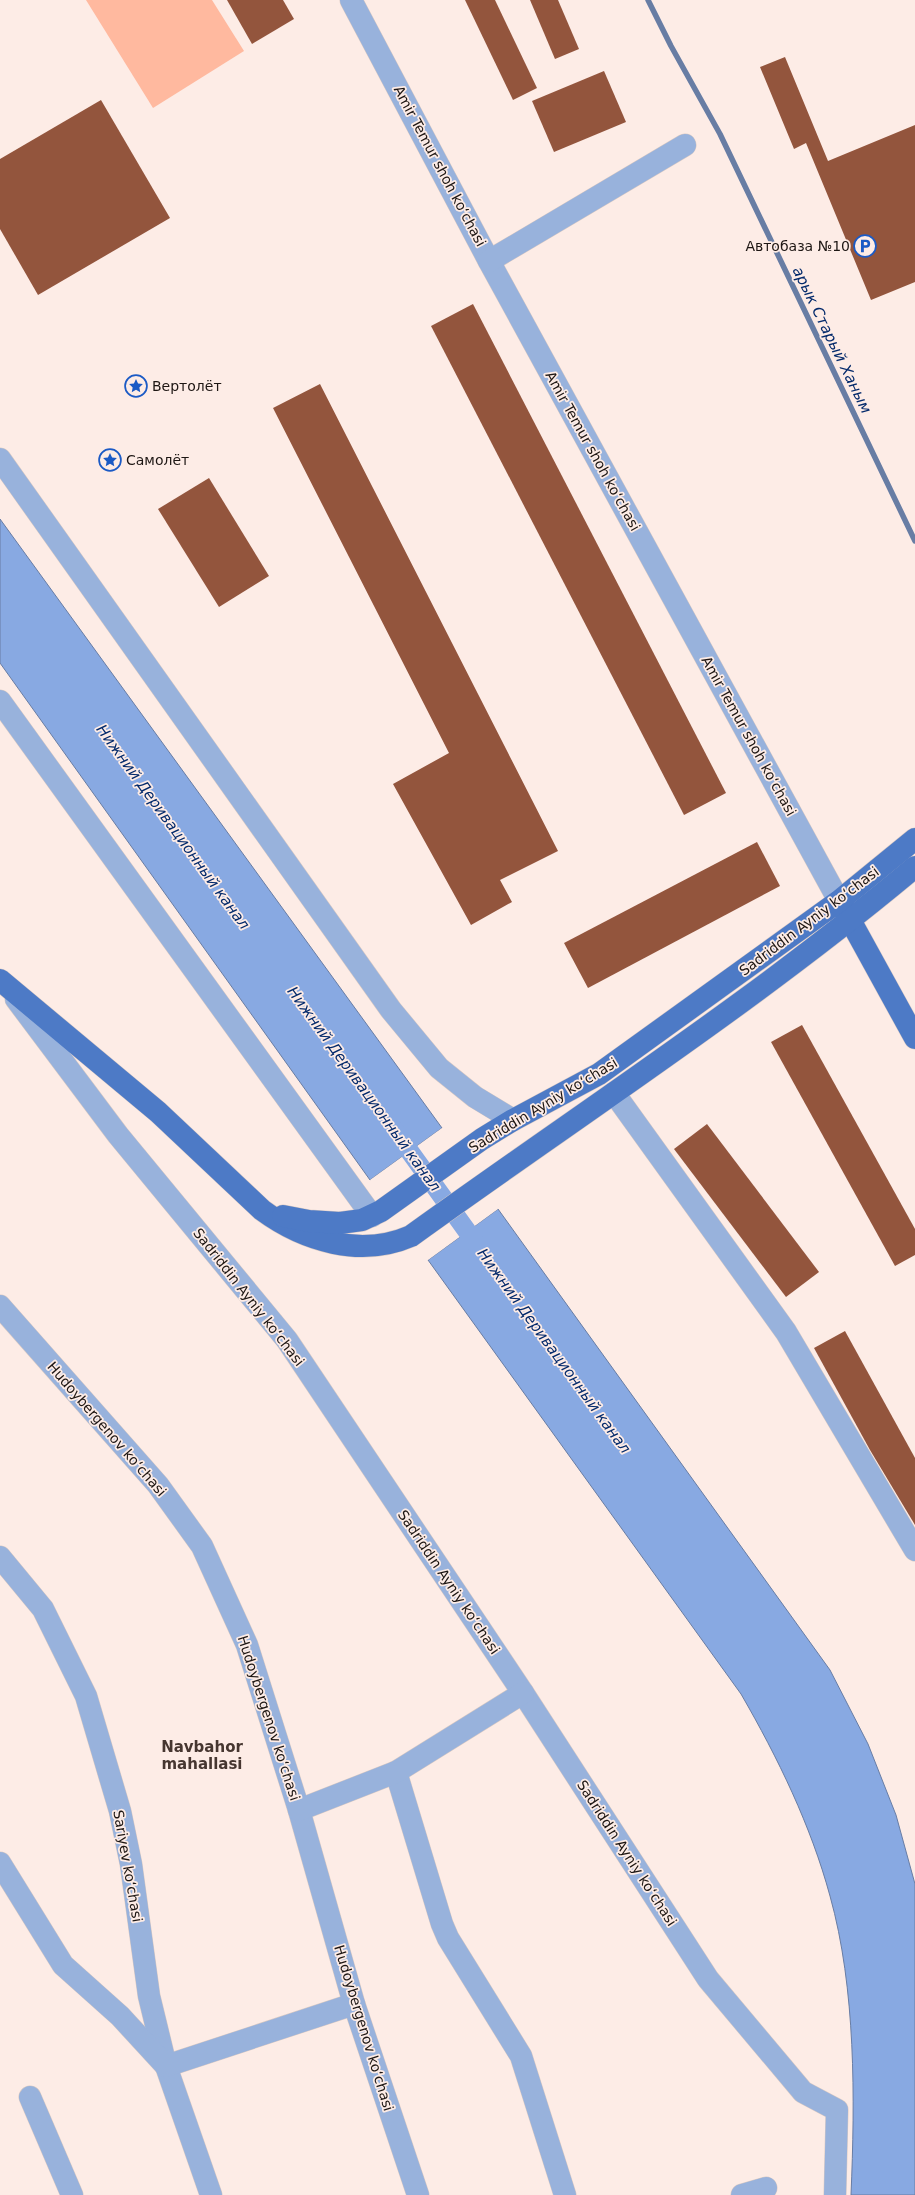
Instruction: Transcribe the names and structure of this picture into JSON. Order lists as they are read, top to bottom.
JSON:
{
  "streets": {
    "main road": ["Sadriddin Ayniy ko‘chasi"],
    "street": ["Amir Temur shoh ko‘chasi", "Hudoybergenov ko‘chasi", "Sariyev ko‘chasi"]
  },
  "crossings": [
    ["Amir Temur shoh ko‘chasi", "Sadriddin Ayniy ko‘chasi"]
  ],
  "districts": ["Navbahor mahallasi"],
  "water": ["арык Старый Ханым", "Нижний Деривационный канал"],
  "places": {
    "parking": ["Автобаза №10"],
    "place": ["Вертолёт", "Самолёт"]
  }
}
